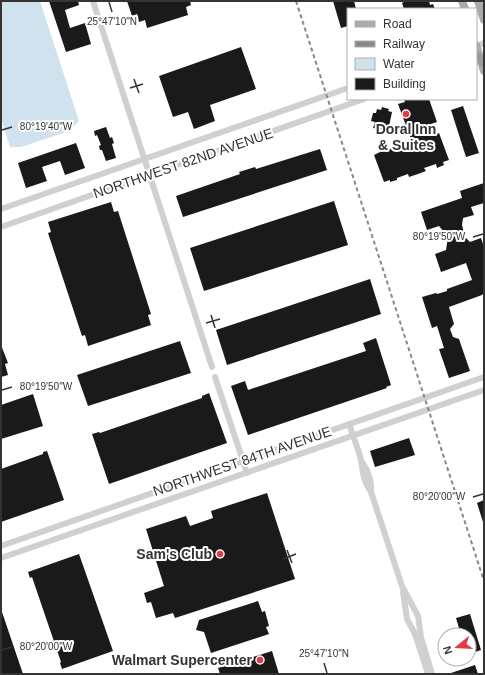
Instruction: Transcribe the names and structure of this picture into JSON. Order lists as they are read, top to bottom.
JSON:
{
  "streets": {
    "street": ["NORTHWEST 82ND AVENUE", "NORTHWEST 84TH AVENUE"]
  },
  "places": ["Doral Inn & Suites", "Sam's Club", "Walmart Supercenter"],
  "legend": [
    "Road",
    "Railway",
    "Water",
    "Building"
  ],
  "north": "left",
  "coordinates": [
    "25°47'10\"N",
    "80°19'40\"W",
    "80°19'50\"W",
    "80°20'00\"W"
  ]
}
